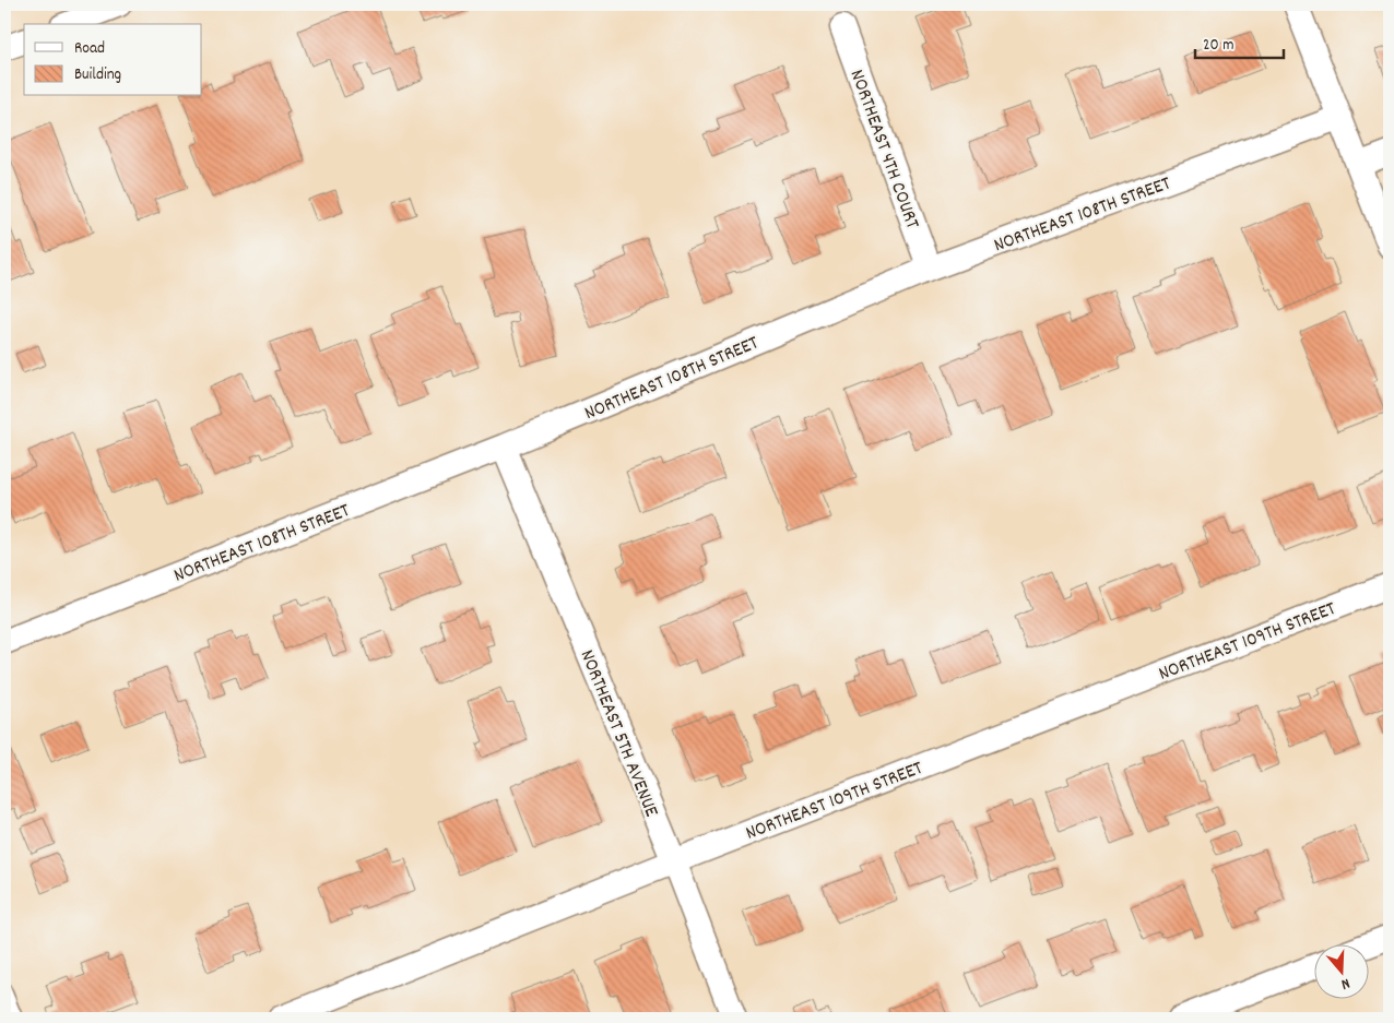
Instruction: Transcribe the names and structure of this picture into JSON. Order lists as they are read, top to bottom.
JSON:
{
  "streets": {
    "street": [
      "NORTHEAST 4TH COURT",
      "NORTHEAST 108TH STREET",
      "NORTHEAST 109TH STREET",
      "NORTHEAST 5TH AVENUE"
    ]
  },
  "crossings": [
    ["NORTHEAST 4TH COURT", "NORTHEAST 108TH STREET"],
    ["NORTHEAST 108TH STREET", "NORTHEAST 5TH AVENUE"],
    ["NORTHEAST 109TH STREET", "NORTHEAST 5TH AVENUE"]
  ],
  "legend": ["Road", "Building"],
  "scale_bar": "20 m",
  "north": "bottom"
}
